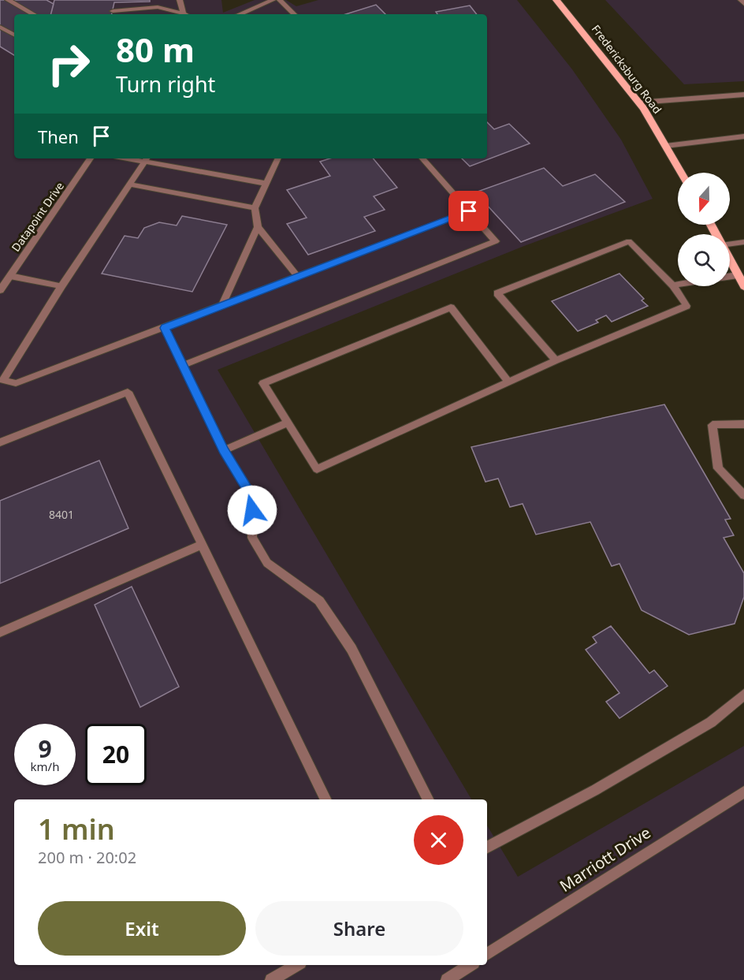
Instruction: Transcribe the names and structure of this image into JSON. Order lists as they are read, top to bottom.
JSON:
{
  "streets": {
    "main road": ["Fredericksburg Road"],
    "street": ["Datapoint Drive", "Marriott Drive"]
  },
  "house_numbers": ["8401"],
  "north": "bottom",
  "page": {
    "turn": ["80 m", "Turn right"],
    "then": "Then",
    "speed": "9 km/h",
    "limit": "20",
    "heading": ["1 min", "200 m · 20:02"],
    "buttons": ["Exit", "Share"]
  }
}
